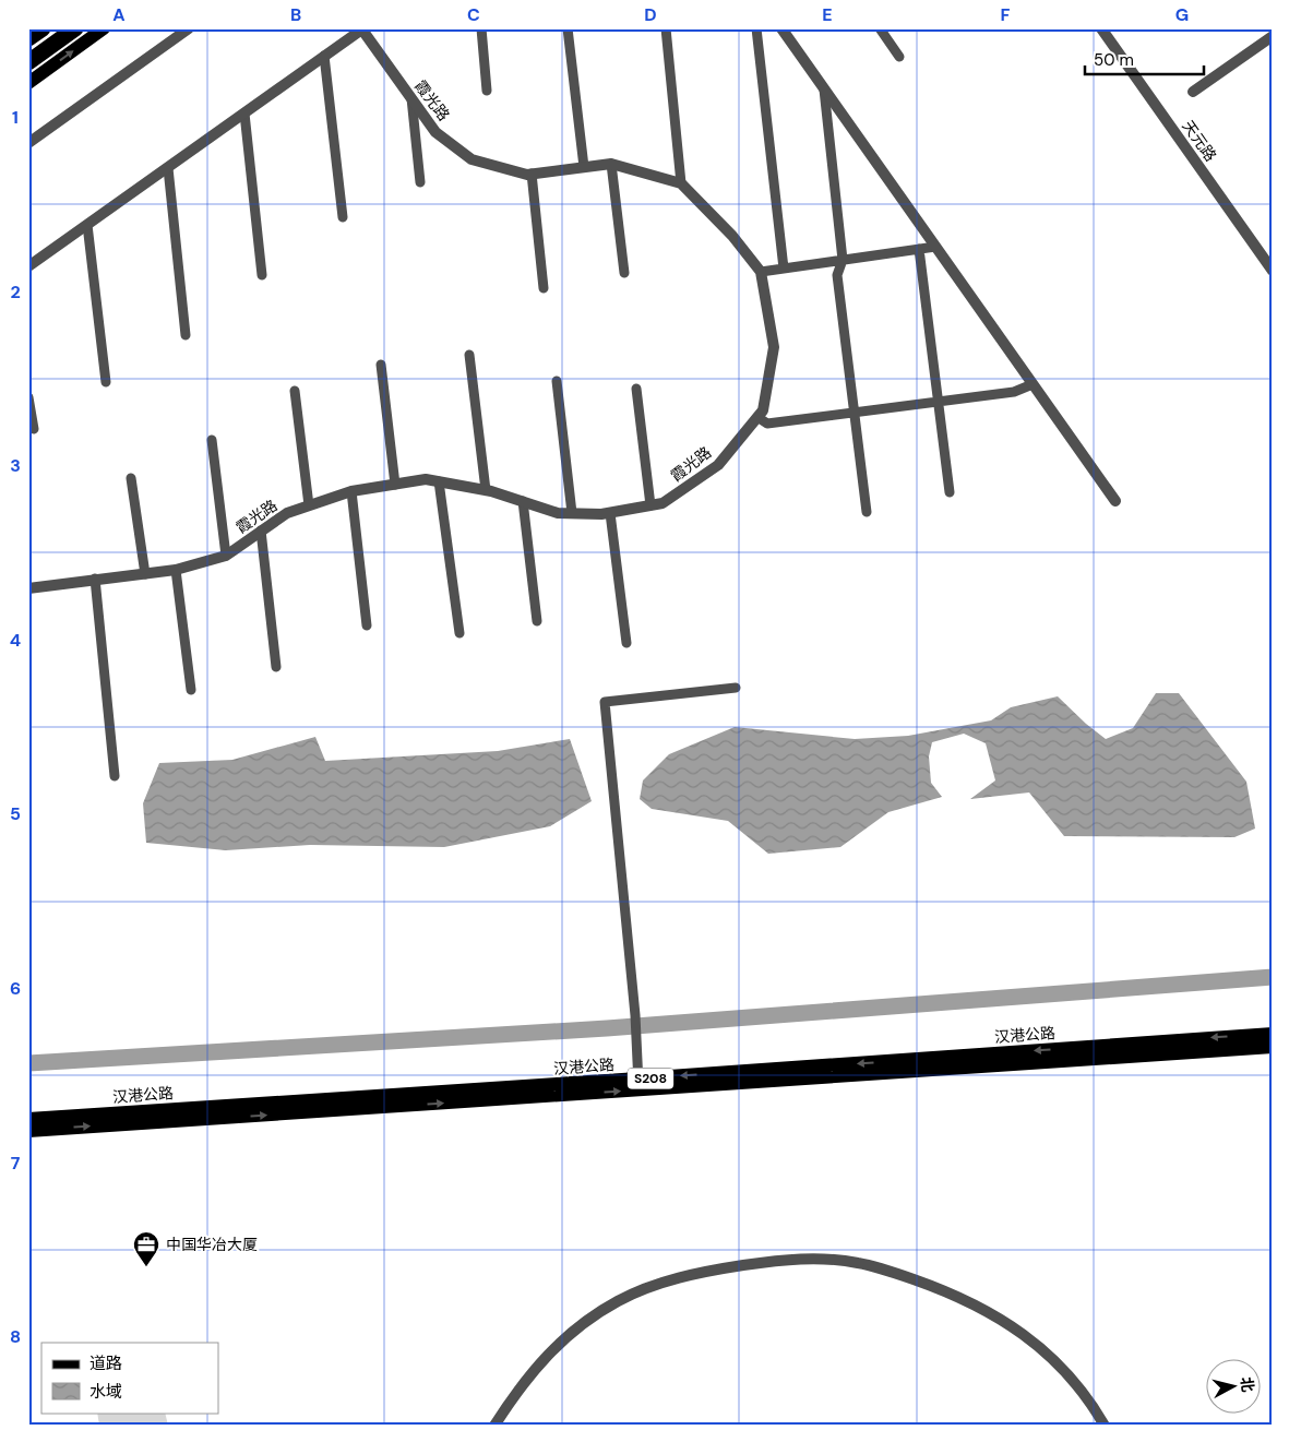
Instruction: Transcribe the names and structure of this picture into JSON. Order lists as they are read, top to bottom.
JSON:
{
  "streets": {
    "main road": ["汉港公路", "S208"],
    "street": ["霞光路", "天元路"]
  },
  "places": {
    "office": ["中国华冶大厦"]
  },
  "legend": ["道路", "水域"],
  "scale_bar": "50 m",
  "north": "right",
  "grid": {
    "columns": [
      "A",
      "B",
      "C",
      "D",
      "E",
      "F",
      "G"
    ],
    "rows": [
      "1",
      "2",
      "3",
      "4",
      "5",
      "6",
      "7",
      "8"
    ]
  }
}
